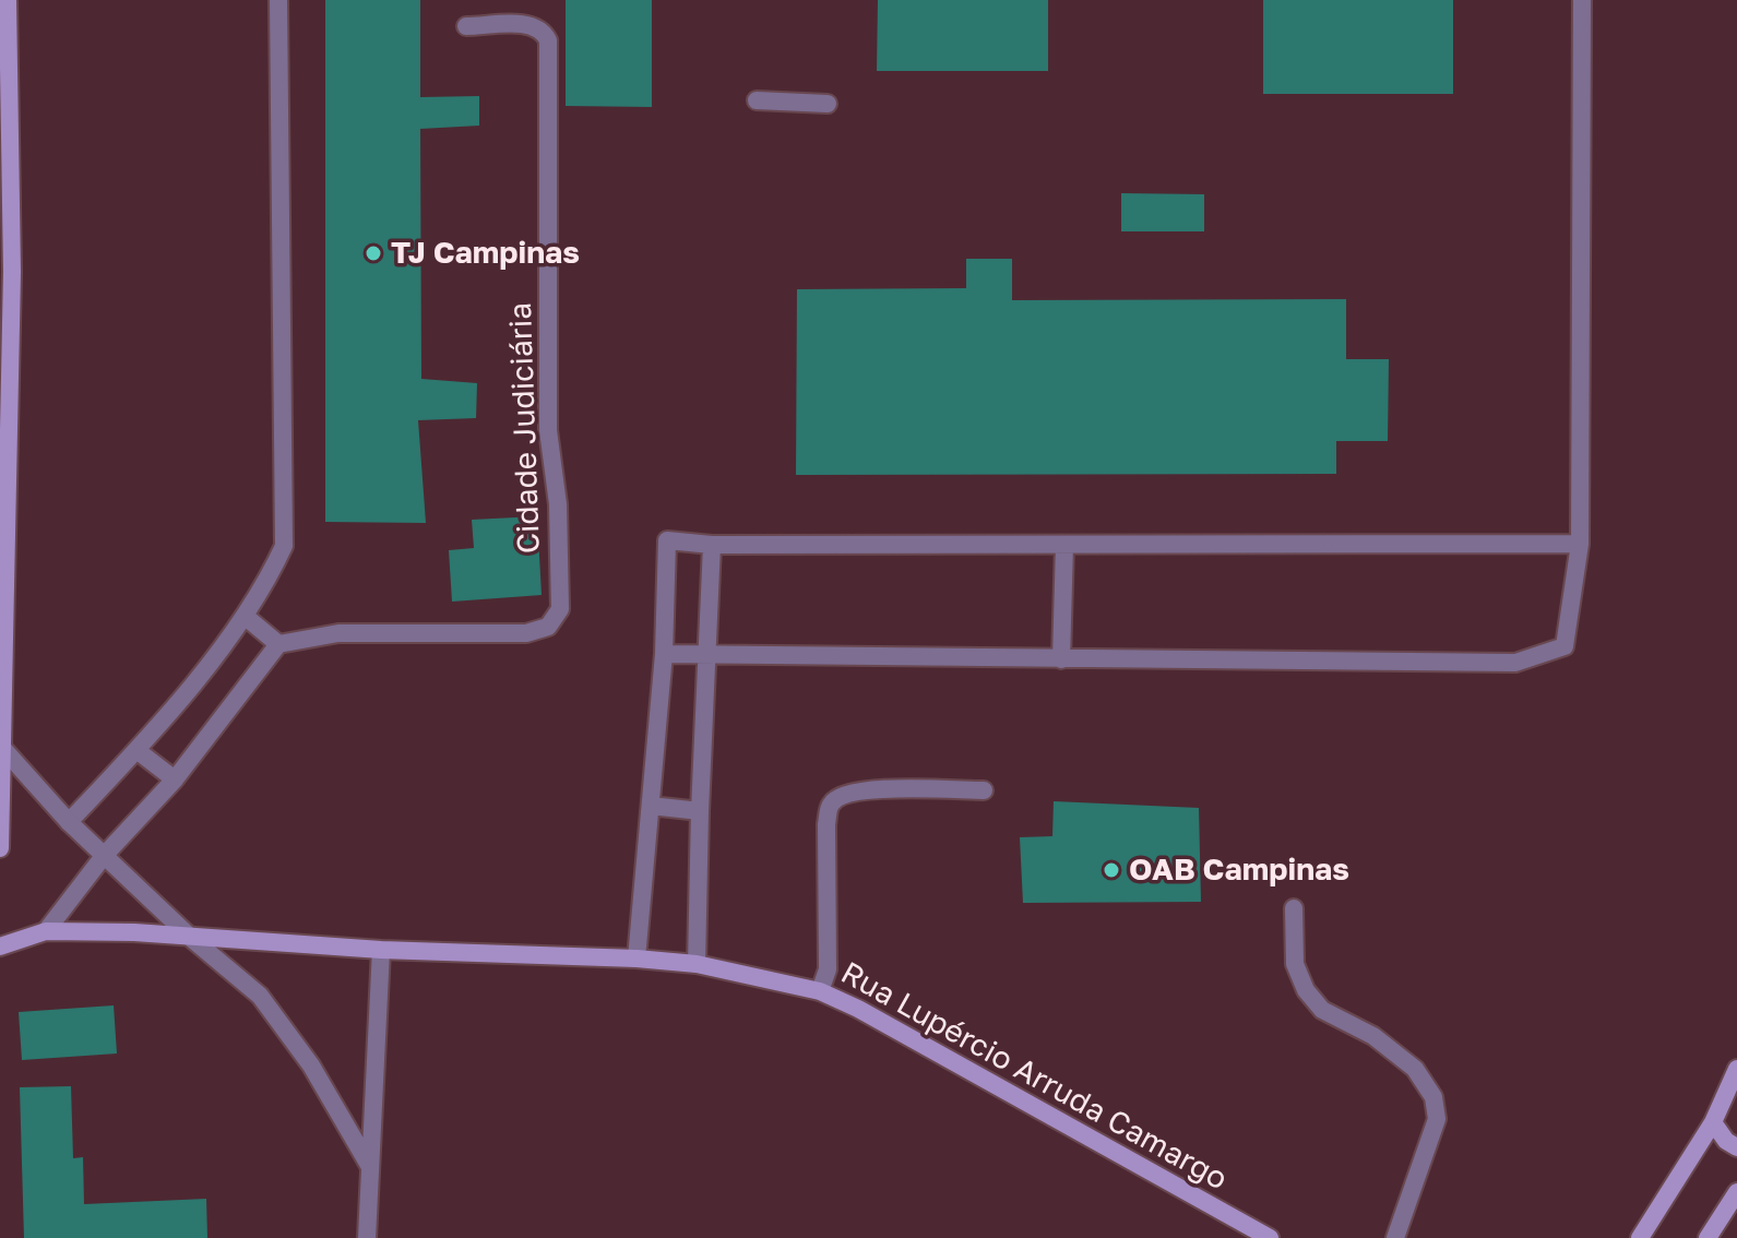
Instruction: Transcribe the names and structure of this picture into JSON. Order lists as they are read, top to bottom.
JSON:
{
  "streets": {
    "street": ["Cidade Judiciária", "Rua Lupércio Arruda Camargo"]
  },
  "places": ["TJ Campinas", "OAB Campinas"]
}
